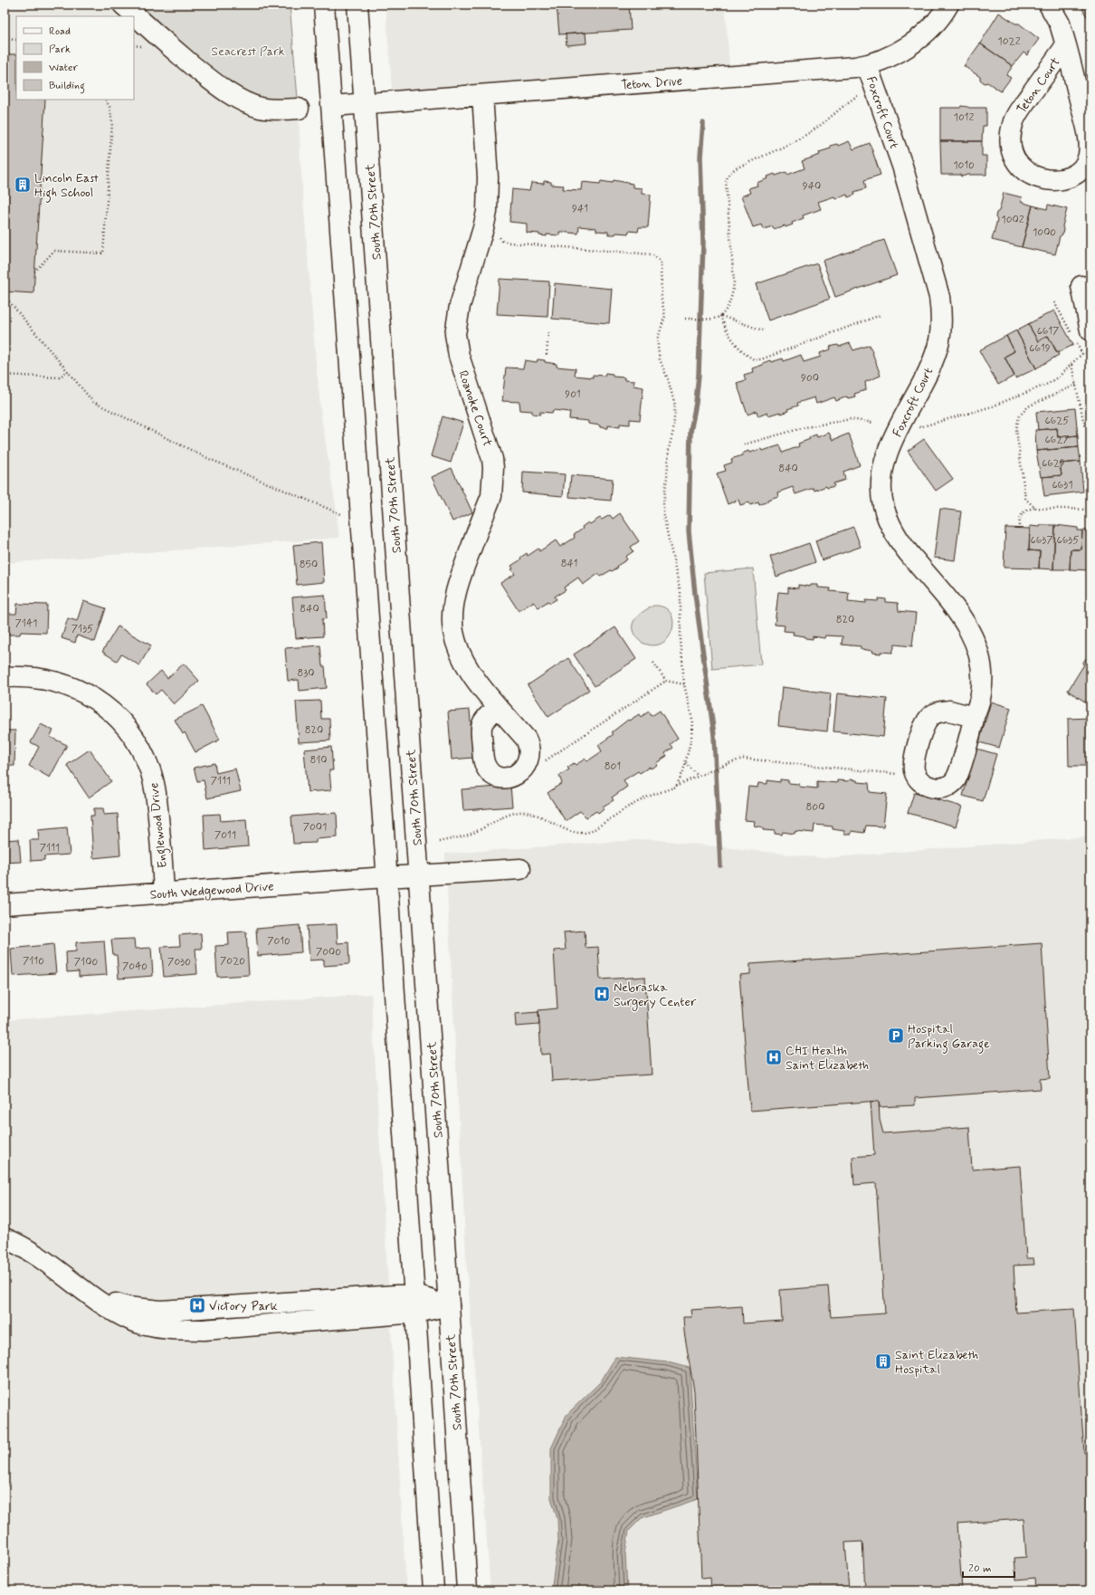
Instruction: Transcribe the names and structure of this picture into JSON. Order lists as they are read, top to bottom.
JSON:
{
  "streets": {
    "main road": [
      "Teton Drive",
      "Teton Court",
      "Foxcroft Court",
      "South 70th Street",
      "Roanoke Court",
      "Englewood Drive",
      "South Wedgewood Drive"
    ]
  },
  "crossings": [
    ["Teton Drive", "Foxcroft Court"],
    ["Teton Drive", "South 70th Street"],
    ["Teton Drive", "Roanoke Court"],
    ["South 70th Street", "South Wedgewood Drive"],
    ["Englewood Drive", "South Wedgewood Drive"]
  ],
  "parks": ["Seacrest Park"],
  "places": {
    "building": ["Lincoln East High School", "Saint Elizabeth Hospital"],
    "hospital": ["Nebraska Surgery Center", "CHI Health Saint Elizabeth", "Victory Park"],
    "parking": ["Hospital Parking Garage"]
  },
  "house_numbers": [
    "1022",
    "1012",
    "1010",
    "940",
    "941",
    "1002",
    "1000",
    "6617",
    "6619",
    "900",
    "901",
    "6625",
    "6627",
    "6629",
    "840",
    "6631",
    "6637",
    "6635",
    "841",
    "850",
    "840",
    "820",
    "7141",
    "7135",
    "830",
    "820",
    "810",
    "801",
    "7111",
    "800",
    "7001",
    "7011",
    "7111",
    "7010",
    "7000",
    "7110",
    "7020",
    "7100",
    "7030",
    "7040"
  ],
  "legend": [
    "Road",
    "Park",
    "Water",
    "Building"
  ],
  "scale_bar": "20 m"
}
